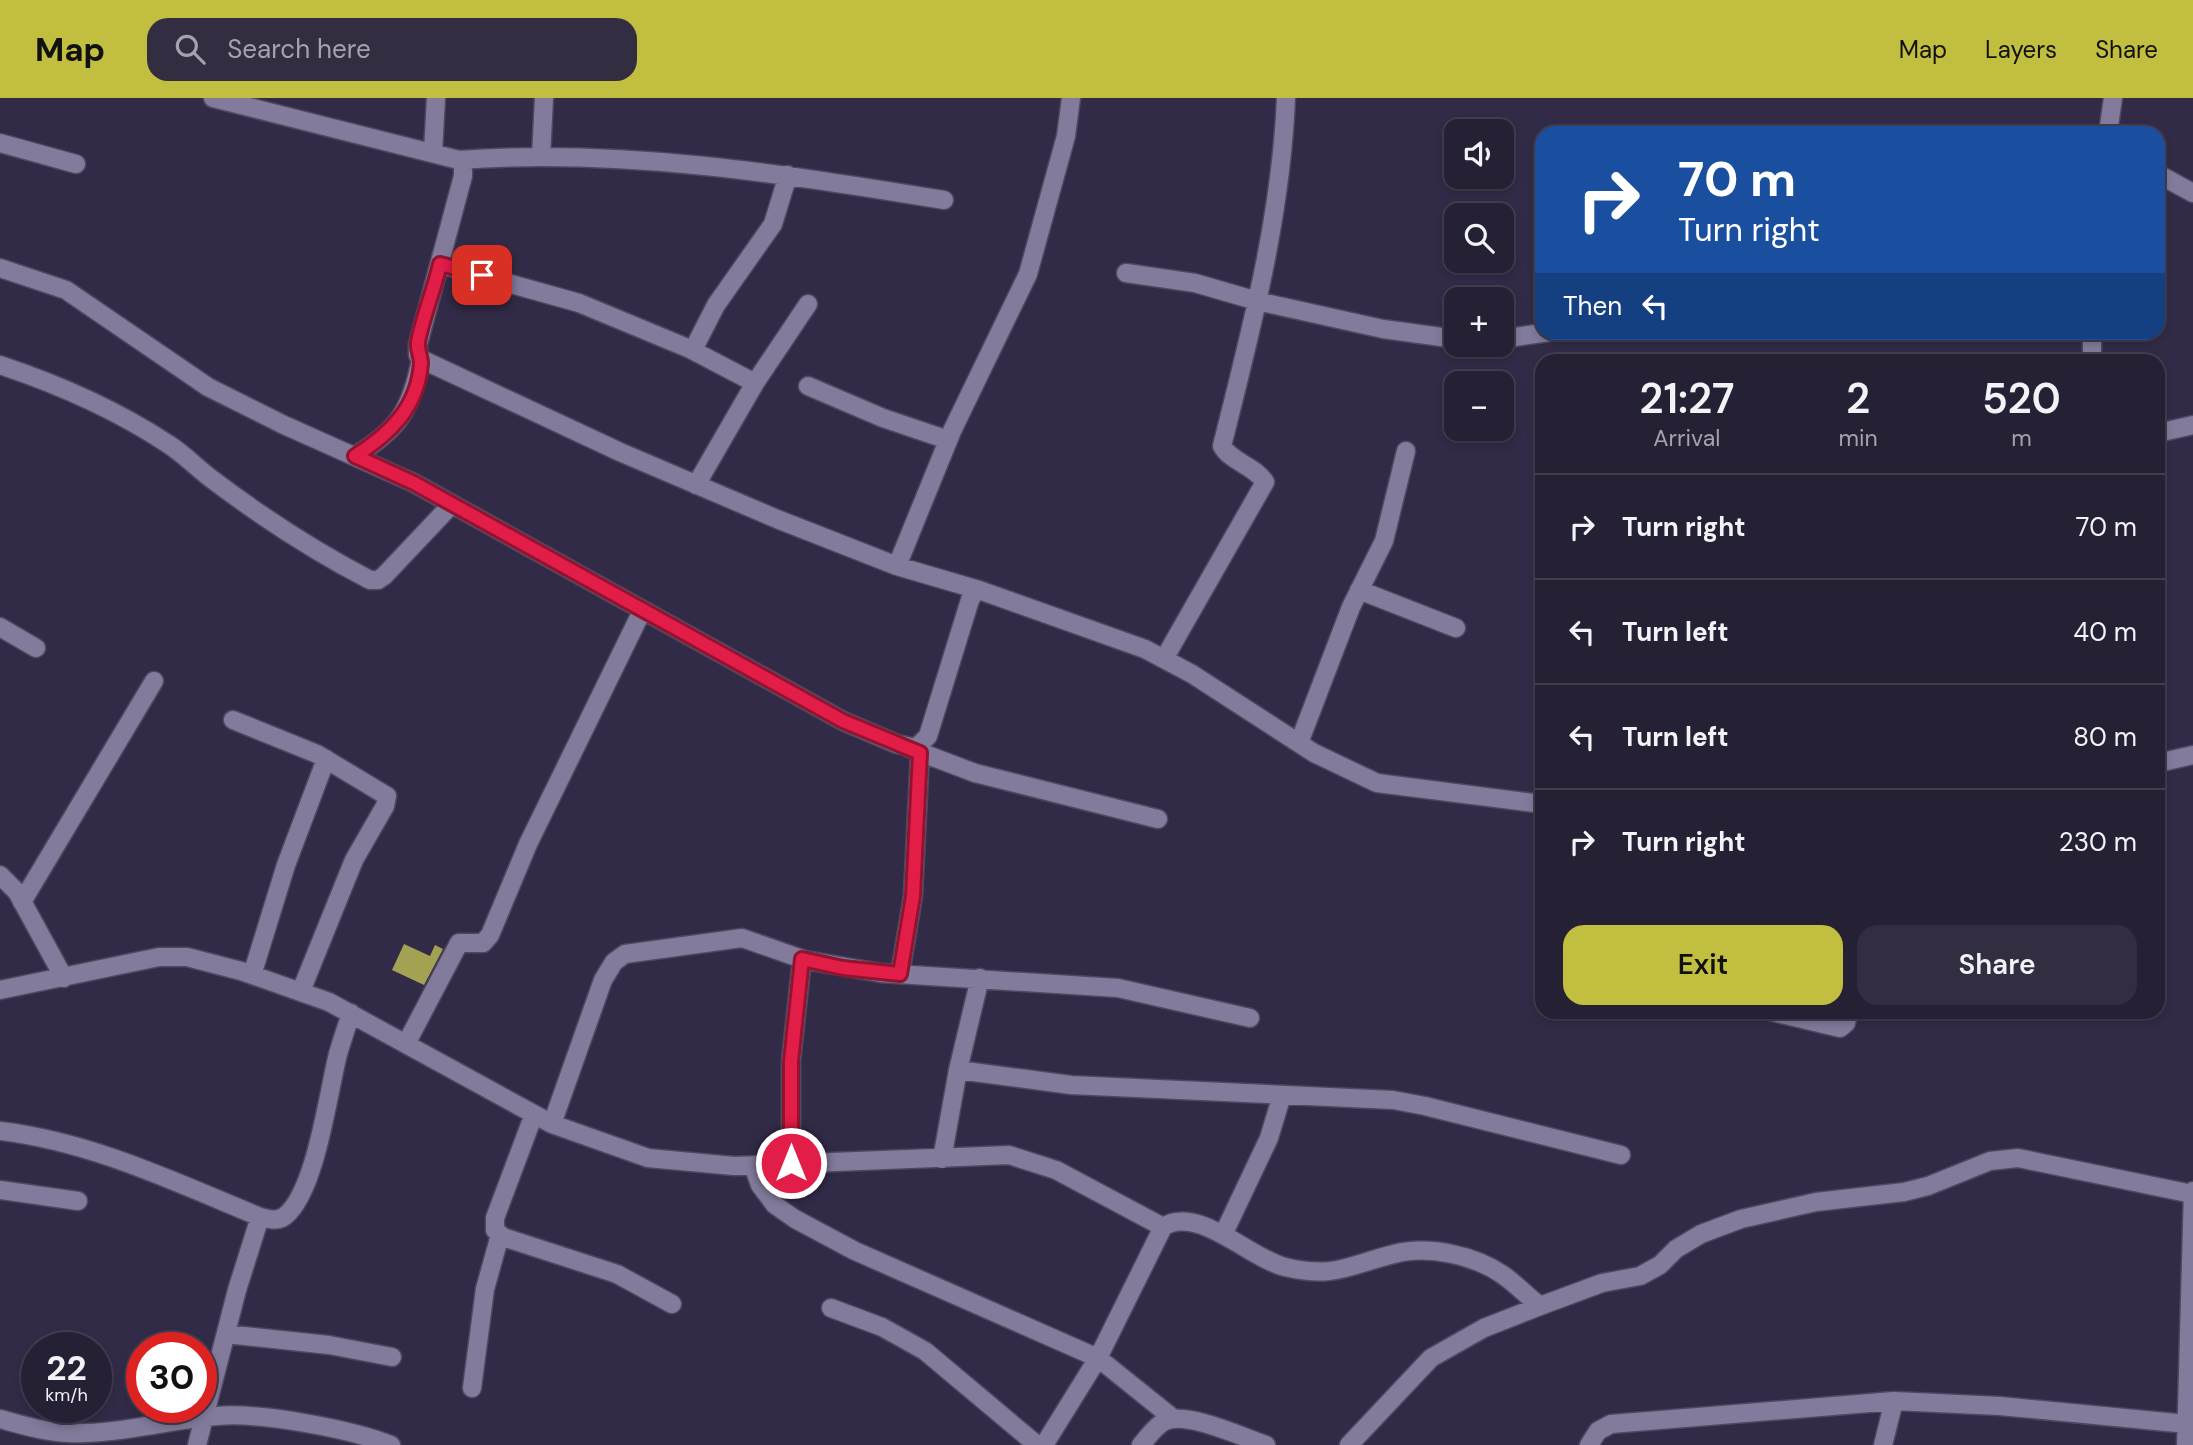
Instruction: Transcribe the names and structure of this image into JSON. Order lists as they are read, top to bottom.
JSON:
{
  "page": {
    "header": "Map",
    "search": "Search here",
    "nav": ["Map", "Layers", "Share"],
    "map_buttons": ["+", "−"],
    "turn": ["70 m", "Turn right"],
    "then": "Then",
    "eta": [
      "21:27",
      "Arrival",
      "2",
      "min",
      "520",
      "m"
    ],
    "list": [
      {
        "name": "Turn right",
        "value": "70 m"
      },
      {
        "name": "Turn left",
        "value": "40 m"
      },
      {
        "name": "Turn left",
        "value": "80 m"
      },
      {
        "name": "Turn right",
        "value": "230 m"
      }
    ],
    "buttons": ["Exit", "Share"],
    "speed": "22 km/h",
    "limit": "30"
  }
}
